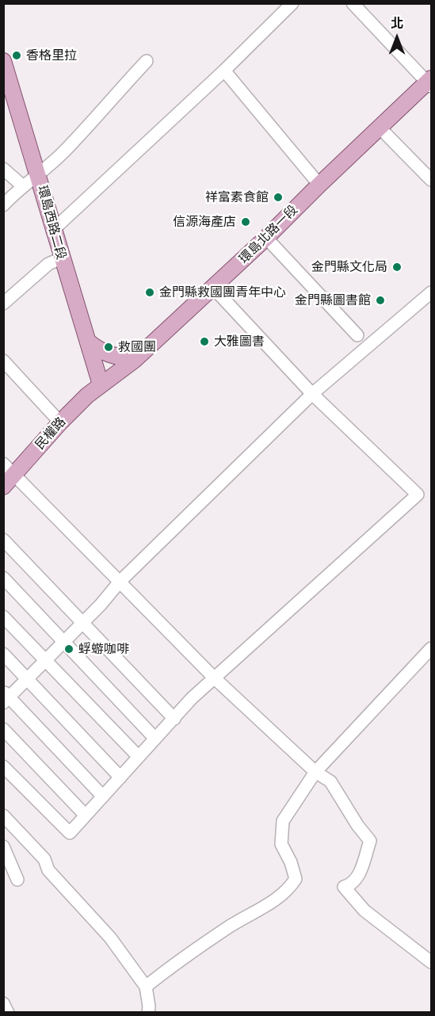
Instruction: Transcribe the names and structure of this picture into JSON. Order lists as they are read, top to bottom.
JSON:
{
  "streets": {
    "main road": ["環島西路二段", "環島北路一段", "民權路"]
  },
  "crossings": [
    ["環島西路二段", "環島北路一段"],
    ["環島西路二段", "民權路"],
    ["環島北路一段", "民權路"]
  ],
  "places": [
    "香格里拉",
    "祥富素食館",
    "信源海產店",
    "金門縣文化局",
    "金門縣救國團青年中心",
    "金門縣圖書館",
    "大雅圖書",
    "救國團",
    "蜉蝣咖啡"
  ],
  "north": "top"
}
